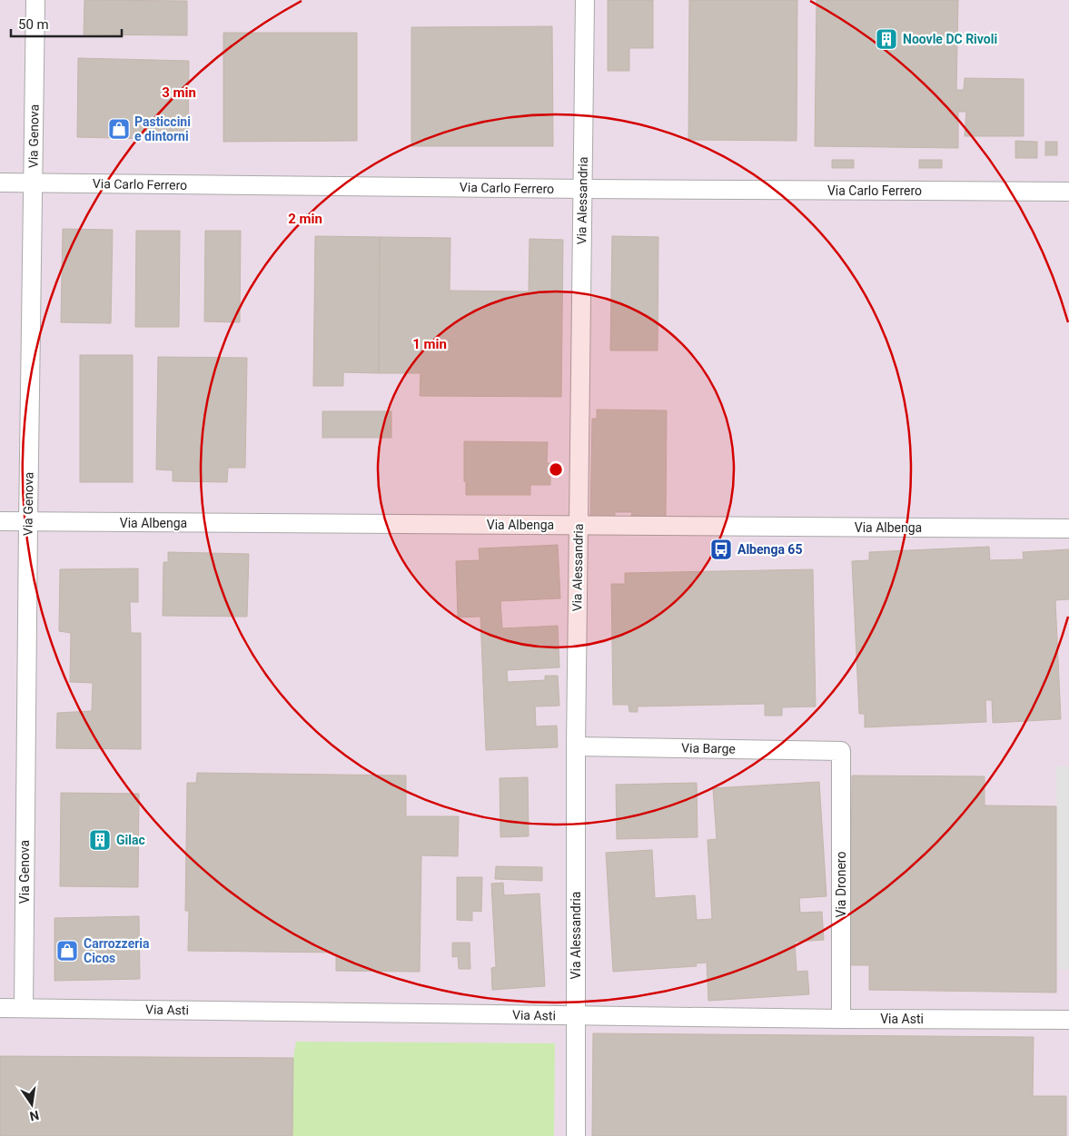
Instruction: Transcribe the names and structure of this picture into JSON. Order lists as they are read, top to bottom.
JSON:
{
  "streets": {
    "street": [
      "Via Genova",
      "Via Carlo Ferrero",
      "Via Alessandria",
      "Via Albenga",
      "Via Barge",
      "Via Dronero",
      "Via Asti"
    ]
  },
  "crossings": [
    ["Via Genova", "Via Carlo Ferrero"],
    ["Via Genova", "Via Albenga"],
    ["Via Genova", "Via Asti"],
    ["Via Carlo Ferrero", "Via Alessandria"],
    ["Via Alessandria", "Via Albenga"],
    ["Via Alessandria", "Via Barge"],
    ["Via Alessandria", "Via Asti"],
    ["Via Barge", "Via Dronero"],
    ["Via Dronero", "Via Asti"]
  ],
  "places": {
    "building": ["Noovle DC Rivoli", "Gilac"],
    "shop": ["Pasticcini e dintorni", "Carrozzeria Cicos"],
    "bus stop": ["Albenga 65"]
  },
  "scale_bar": "50 m",
  "north": "bottom",
  "rings": ["3 min", "2 min", "1 min"]
}
